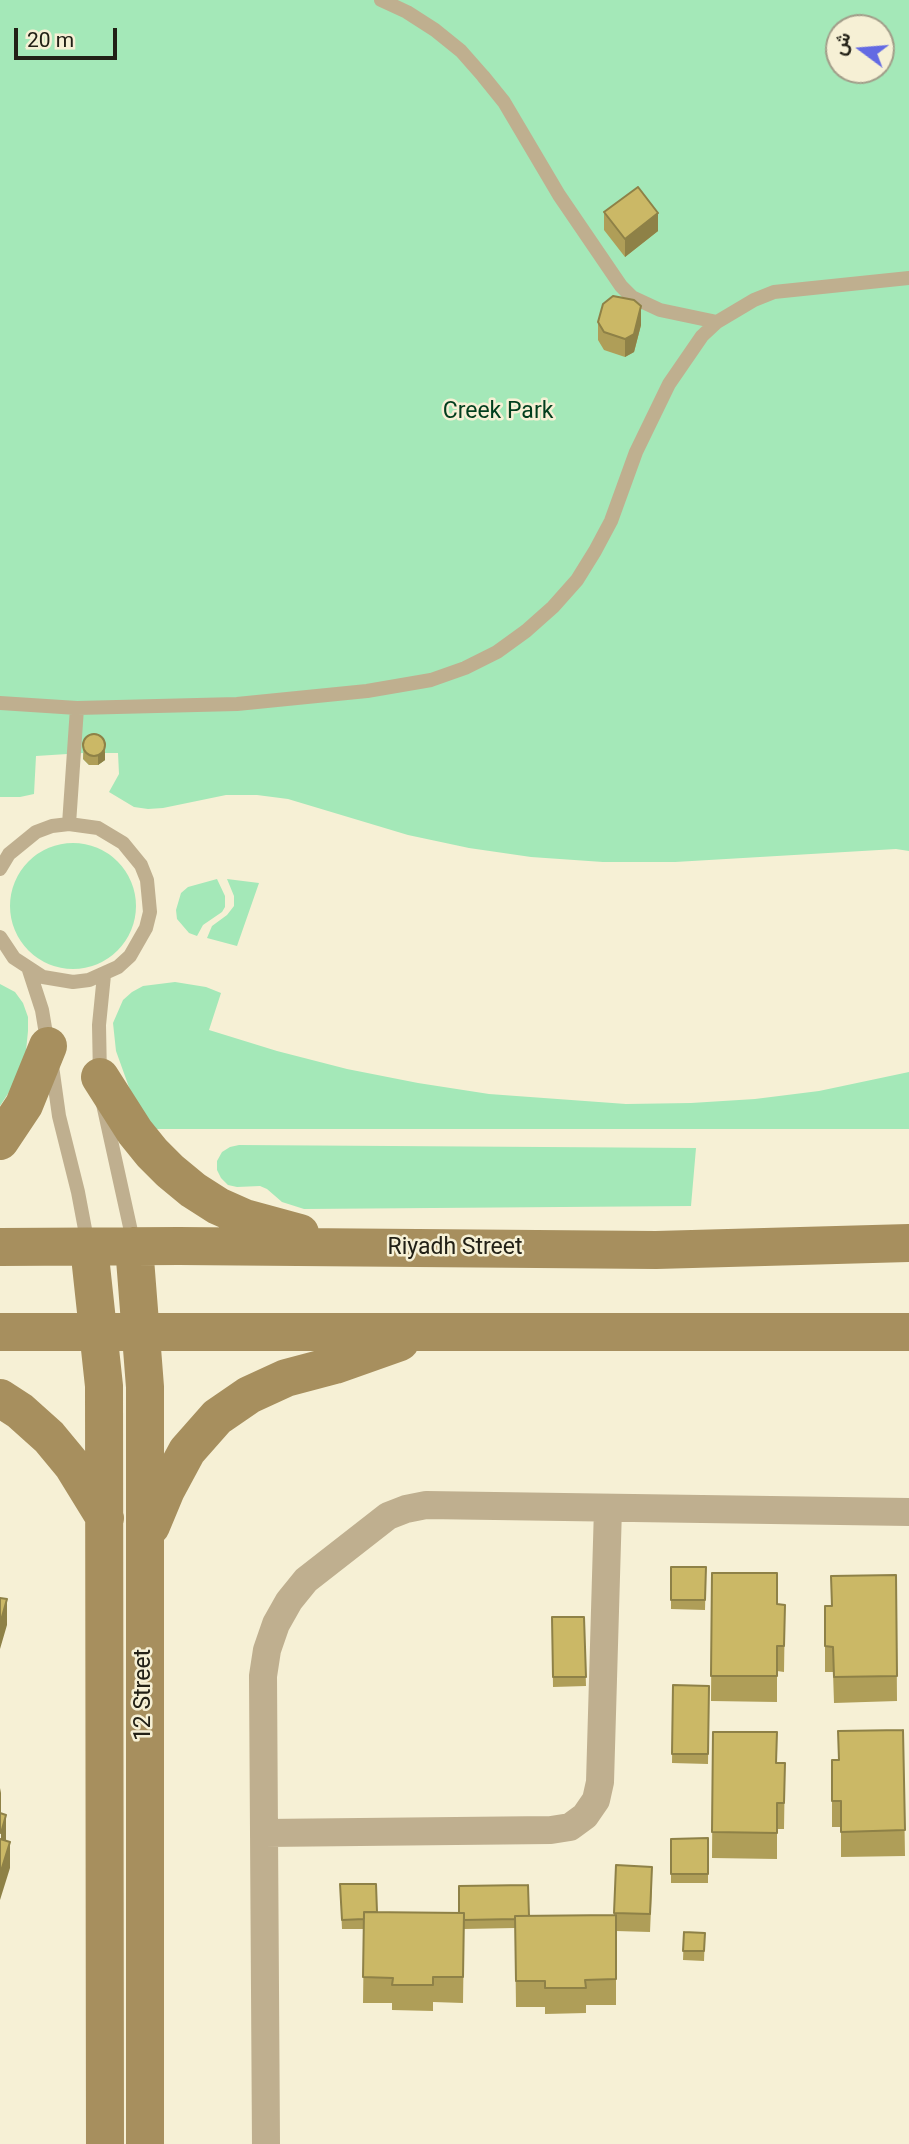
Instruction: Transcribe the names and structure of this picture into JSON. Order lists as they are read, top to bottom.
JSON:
{
  "streets": {
    "main road": ["Riyadh Street", "12 Street"]
  },
  "crossings": [
    ["Riyadh Street", "12 Street"]
  ],
  "parks": ["Creek Park"],
  "scale_bar": "20 m",
  "north": "left"
}
